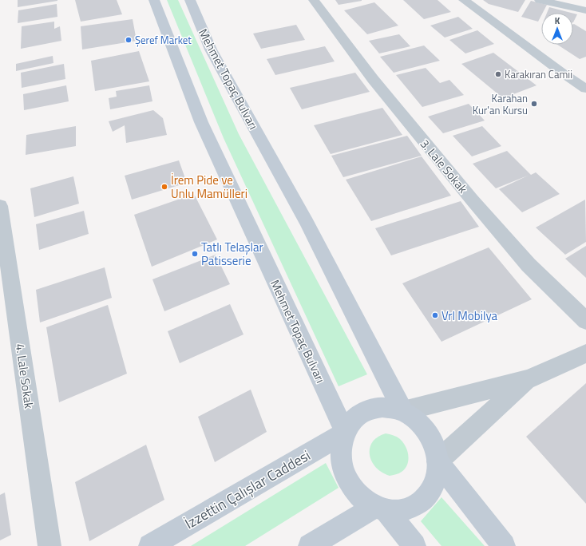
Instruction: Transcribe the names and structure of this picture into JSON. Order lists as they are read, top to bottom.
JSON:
{
  "streets": {
    "main road": ["Mehmet Topaç Bulvarı", "İzzettin Çalışlar Caddesi"],
    "street": ["3. Lale Sokak", "4. Lale Sokak"]
  },
  "crossings": [
    ["Mehmet Topaç Bulvarı", "İzzettin Çalışlar Caddesi"]
  ],
  "places": [
    "Şeref Market",
    "Karakıran Camii",
    "Karahan Kur'an Kursu",
    "İrem Pide ve Unlu Mamülleri",
    "Tatlı Telaşlar Patisserie",
    "Vrl Mobilya"
  ],
  "north": "top"
}
